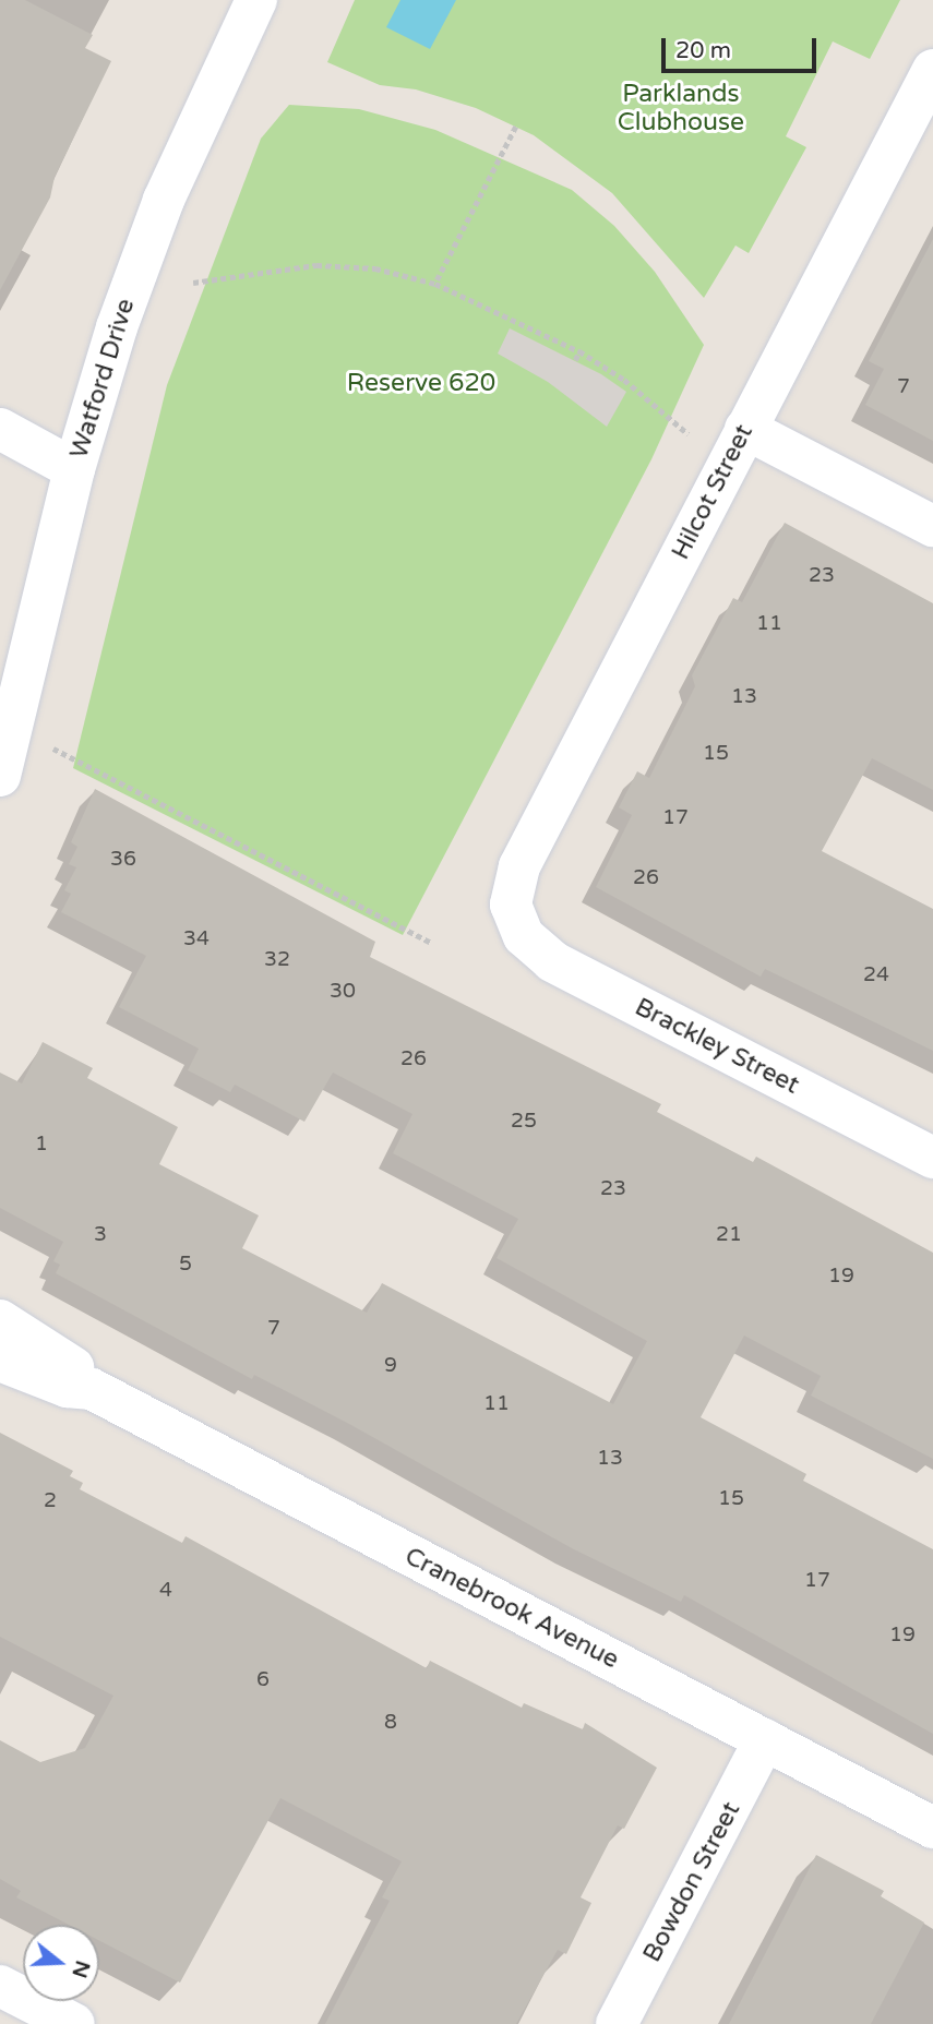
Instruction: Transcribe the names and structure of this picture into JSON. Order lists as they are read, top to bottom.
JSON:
{
  "streets": {
    "street": [
      "Watford Drive",
      "Hilcot Street",
      "Brackley Street",
      "Cranebrook Avenue",
      "Bowdon Street"
    ]
  },
  "crossings": [
    ["Hilcot Street", "Brackley Street"],
    ["Cranebrook Avenue", "Bowdon Street"]
  ],
  "parks": ["Parklands Clubhouse", "Reserve 620"],
  "house_numbers": [
    "7",
    "23",
    "11",
    "13",
    "15",
    "17",
    "36",
    "26",
    "34",
    "32",
    "24",
    "30",
    "26",
    "25",
    "1",
    "23",
    "3",
    "21",
    "5",
    "19",
    "7",
    "9",
    "11",
    "13",
    "15",
    "2",
    "17",
    "4",
    "19",
    "6",
    "8"
  ],
  "scale_bar": "20 m",
  "north": "right"
}
